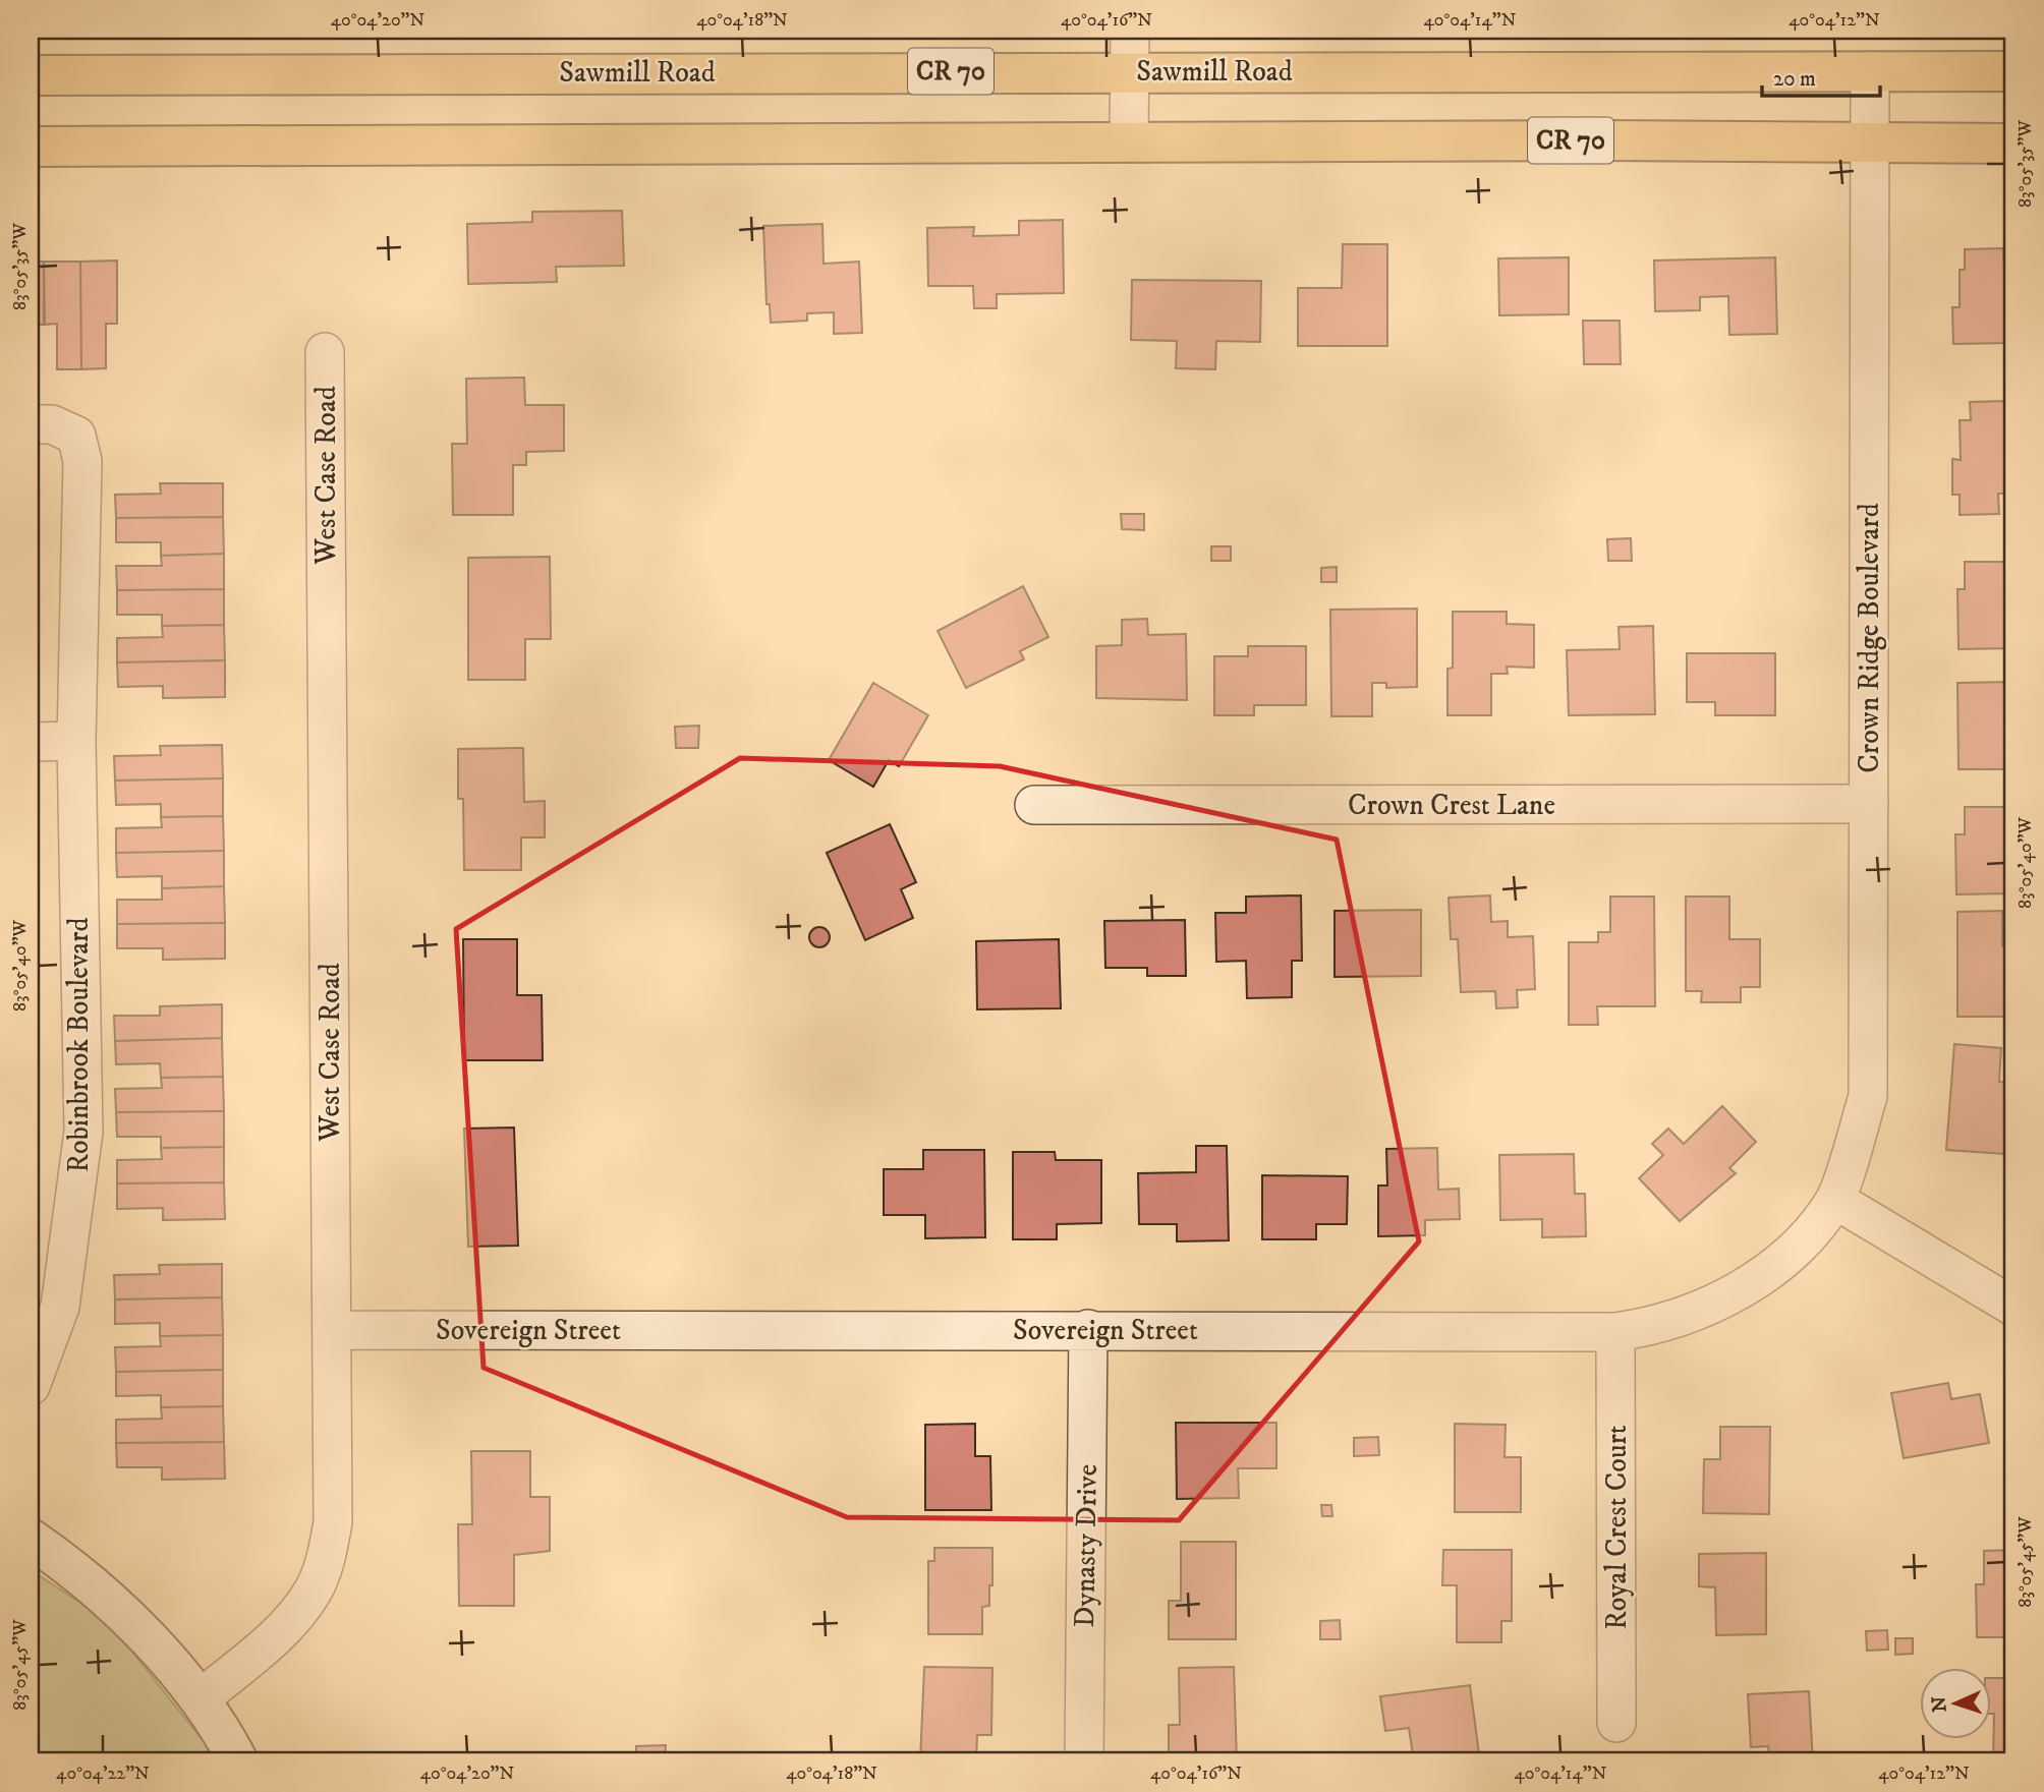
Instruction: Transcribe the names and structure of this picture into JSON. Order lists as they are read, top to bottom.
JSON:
{
  "streets": {
    "main road": ["CR 70", "Sawmill Road"],
    "street": [
      "West Case Road",
      "Crown Ridge Boulevard",
      "Crown Crest Lane",
      "Robinbrook Boulevard",
      "Sovereign Street",
      "Royal Crest Court",
      "Dynasty Drive"
    ]
  },
  "crossings": [
    ["CR 70", "Crown Ridge Boulevard"],
    ["Sawmill Road", "Crown Ridge Boulevard"],
    ["West Case Road", "Sovereign Street"],
    ["Crown Ridge Boulevard", "Crown Crest Lane"],
    ["Crown Ridge Boulevard", "Sovereign Street"],
    ["Sovereign Street", "Royal Crest Court"],
    ["Sovereign Street", "Dynasty Drive"]
  ],
  "scale_bar": "20 m",
  "north": "left",
  "coordinates": [
    "40°04'20\"N",
    "40°04'18\"N",
    "40°04'16\"N",
    "40°04'14\"N",
    "40°04'12\"N",
    "83°05'35\"W",
    "83°05'40\"W",
    "83°05'45\"W",
    "40°04'22\"N"
  ]
}
